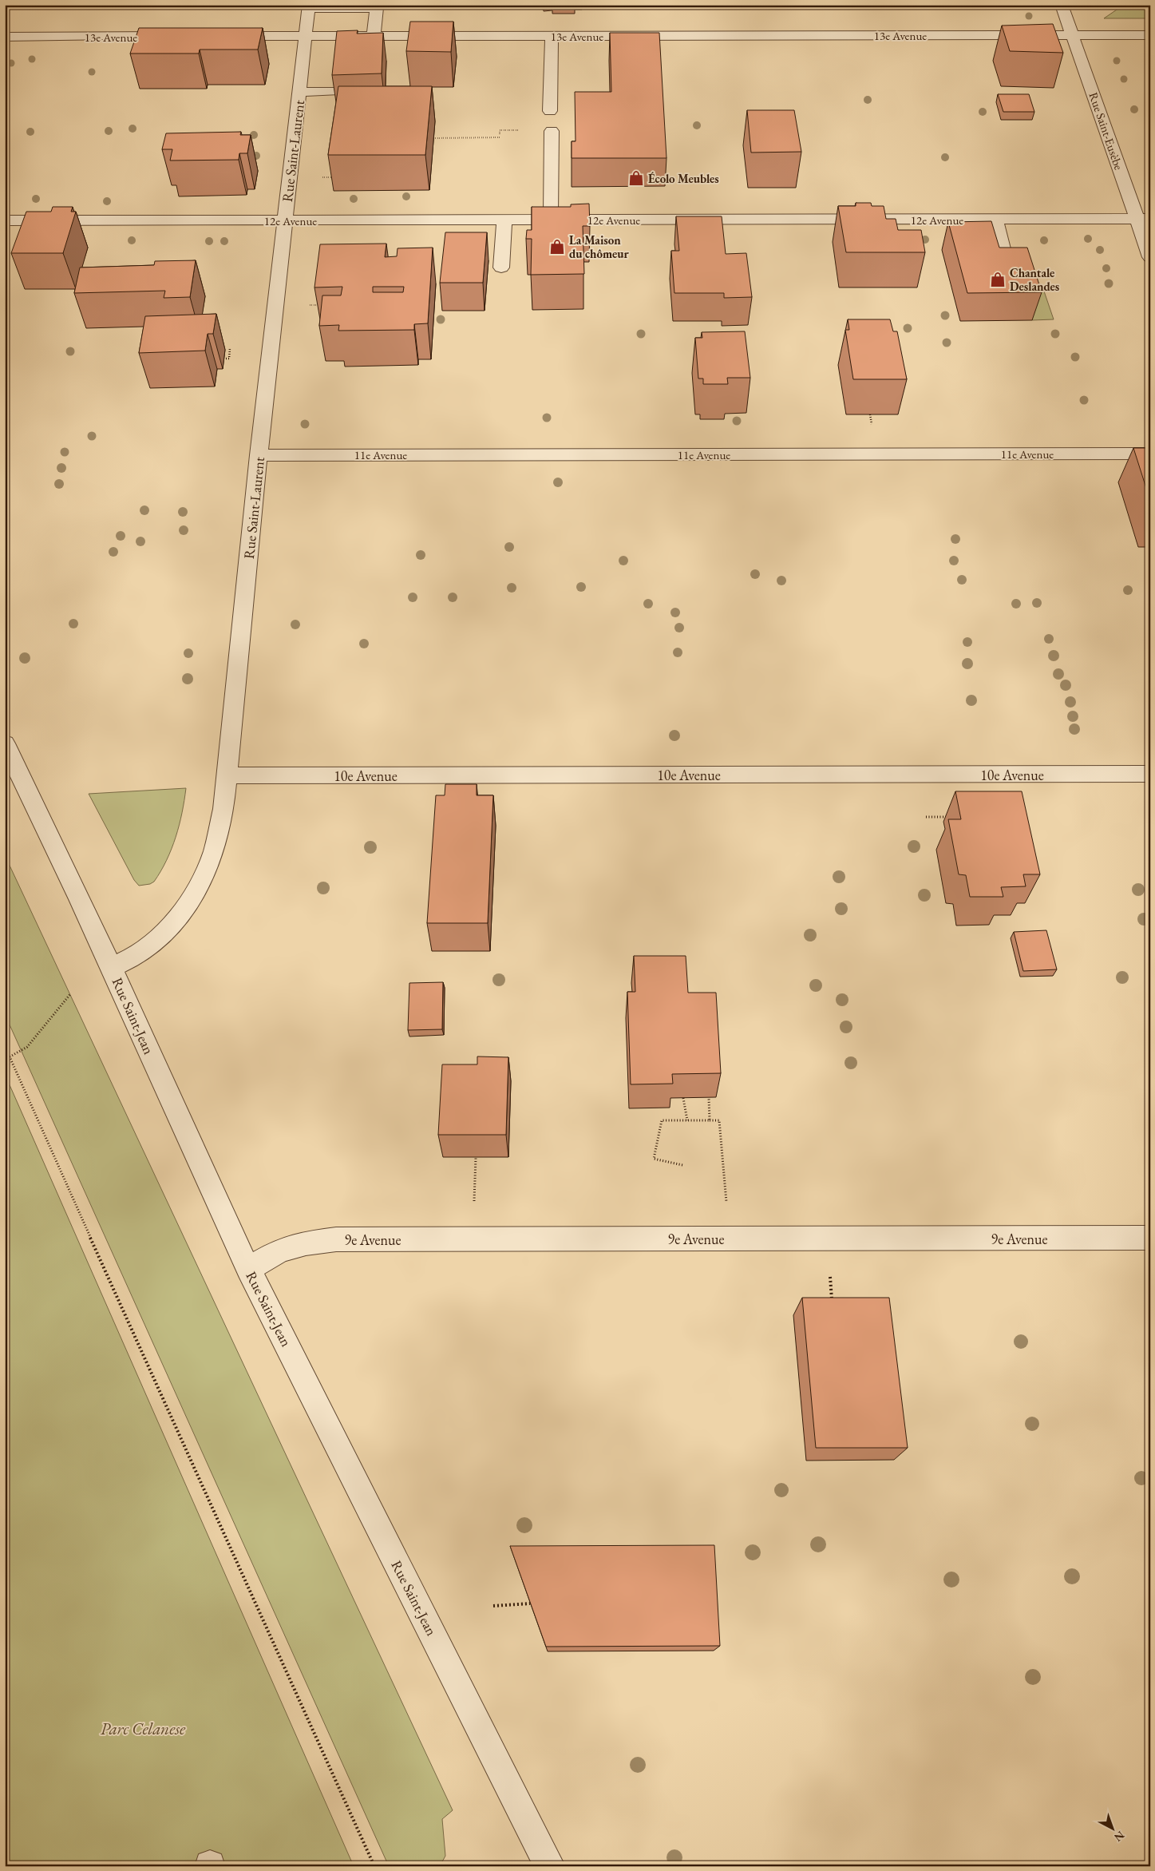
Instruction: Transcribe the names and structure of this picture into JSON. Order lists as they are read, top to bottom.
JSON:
{
  "streets": {
    "street": [
      "13e Avenue",
      "Rue Saint-Eusèbe",
      "Rue Saint-Laurent",
      "12e Avenue",
      "11e Avenue",
      "10e Avenue",
      "Rue Saint-Jean",
      "9e Avenue"
    ]
  },
  "crossings": [
    ["13e Avenue", "Rue Saint-Eusèbe"],
    ["13e Avenue", "Rue Saint-Laurent"],
    ["Rue Saint-Eusèbe", "12e Avenue"],
    ["Rue Saint-Laurent", "12e Avenue"],
    ["Rue Saint-Laurent", "11e Avenue"],
    ["Rue Saint-Laurent", "10e Avenue"],
    ["Rue Saint-Laurent", "Rue Saint-Jean"],
    ["Rue Saint-Jean", "9e Avenue"]
  ],
  "parks": ["Parc Celanese"],
  "places": {
    "shop": ["Écolo Meubles", "La Maison du chômeur", "Chantale Deslandes"]
  },
  "north": "bottom right"
}
